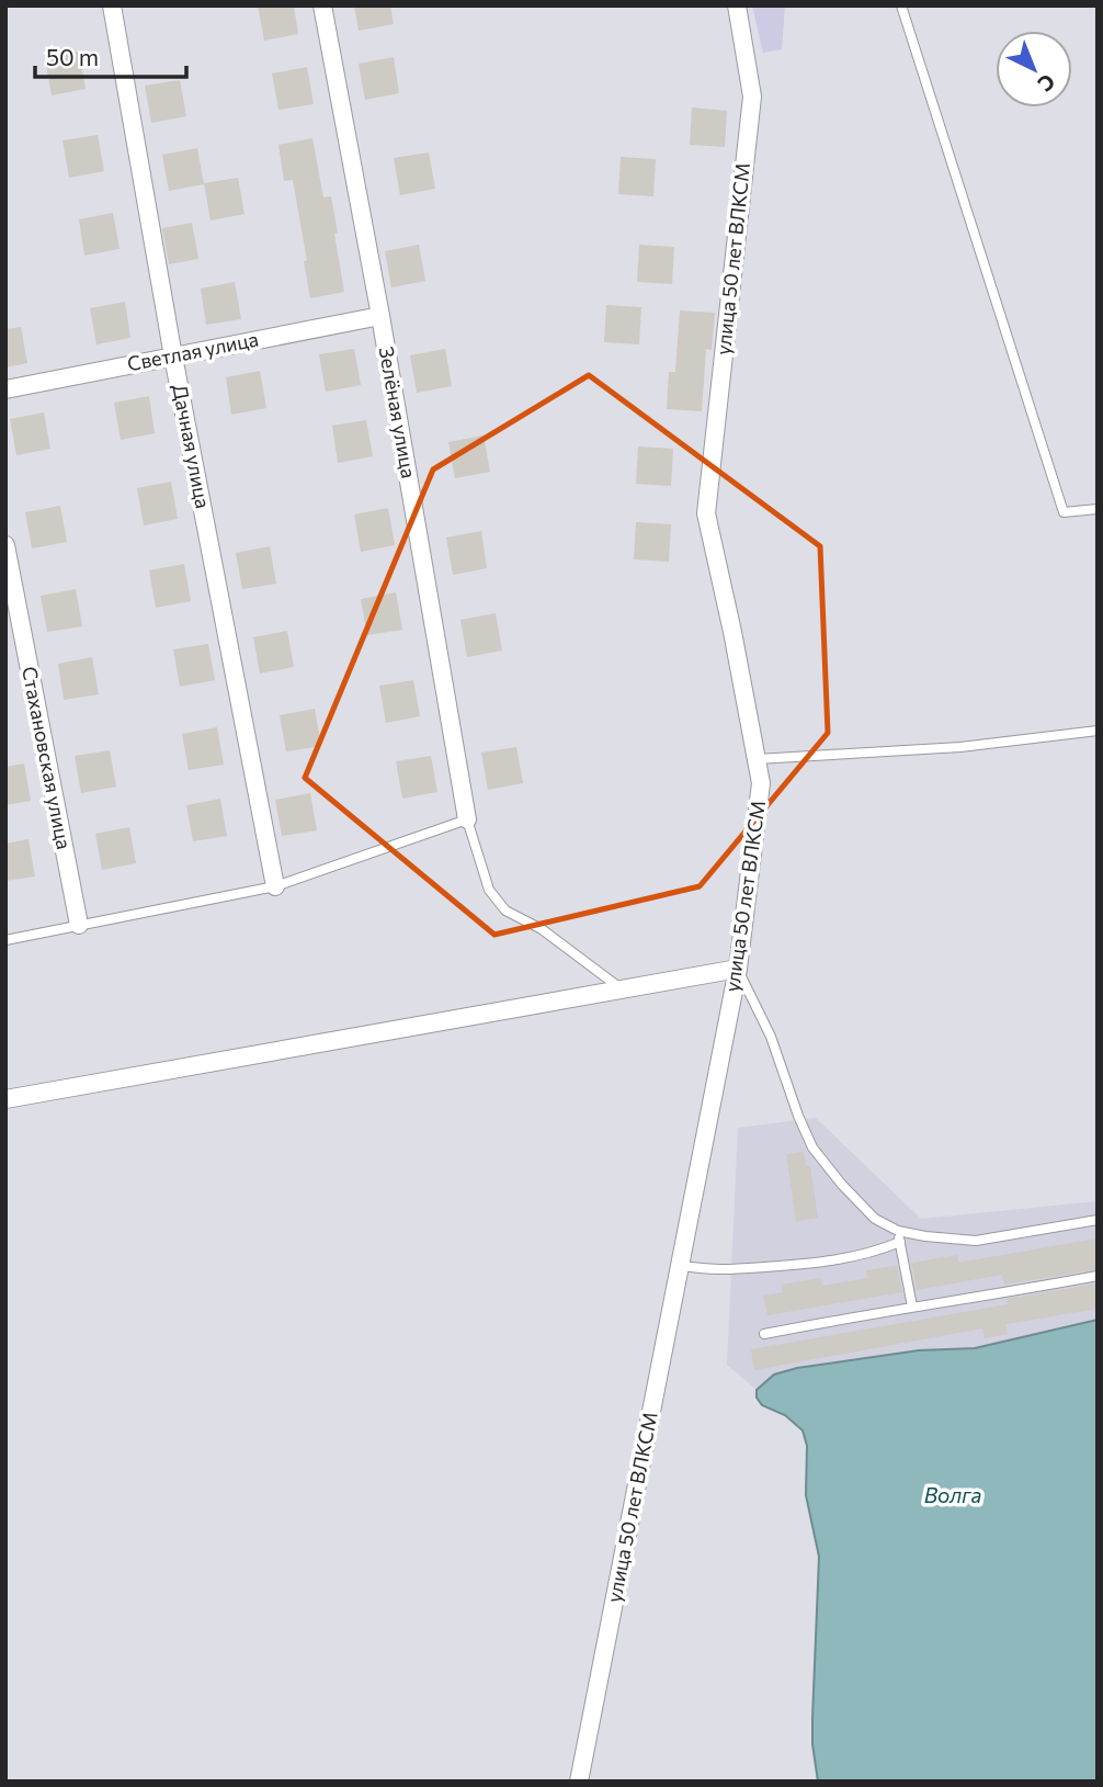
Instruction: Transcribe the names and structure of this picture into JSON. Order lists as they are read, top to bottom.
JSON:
{
  "streets": {
    "street": [
      "улица 50 лет ВЛКСМ",
      "Светлая улица",
      "Зелёная улица",
      "Дачная улица",
      "Стахановская улица"
    ]
  },
  "crossings": [
    ["Светлая улица", "Зелёная улица"],
    ["Светлая улица", "Дачная улица"]
  ],
  "water": ["Волга"],
  "scale_bar": "50 m",
  "north": "bottom right"
}
